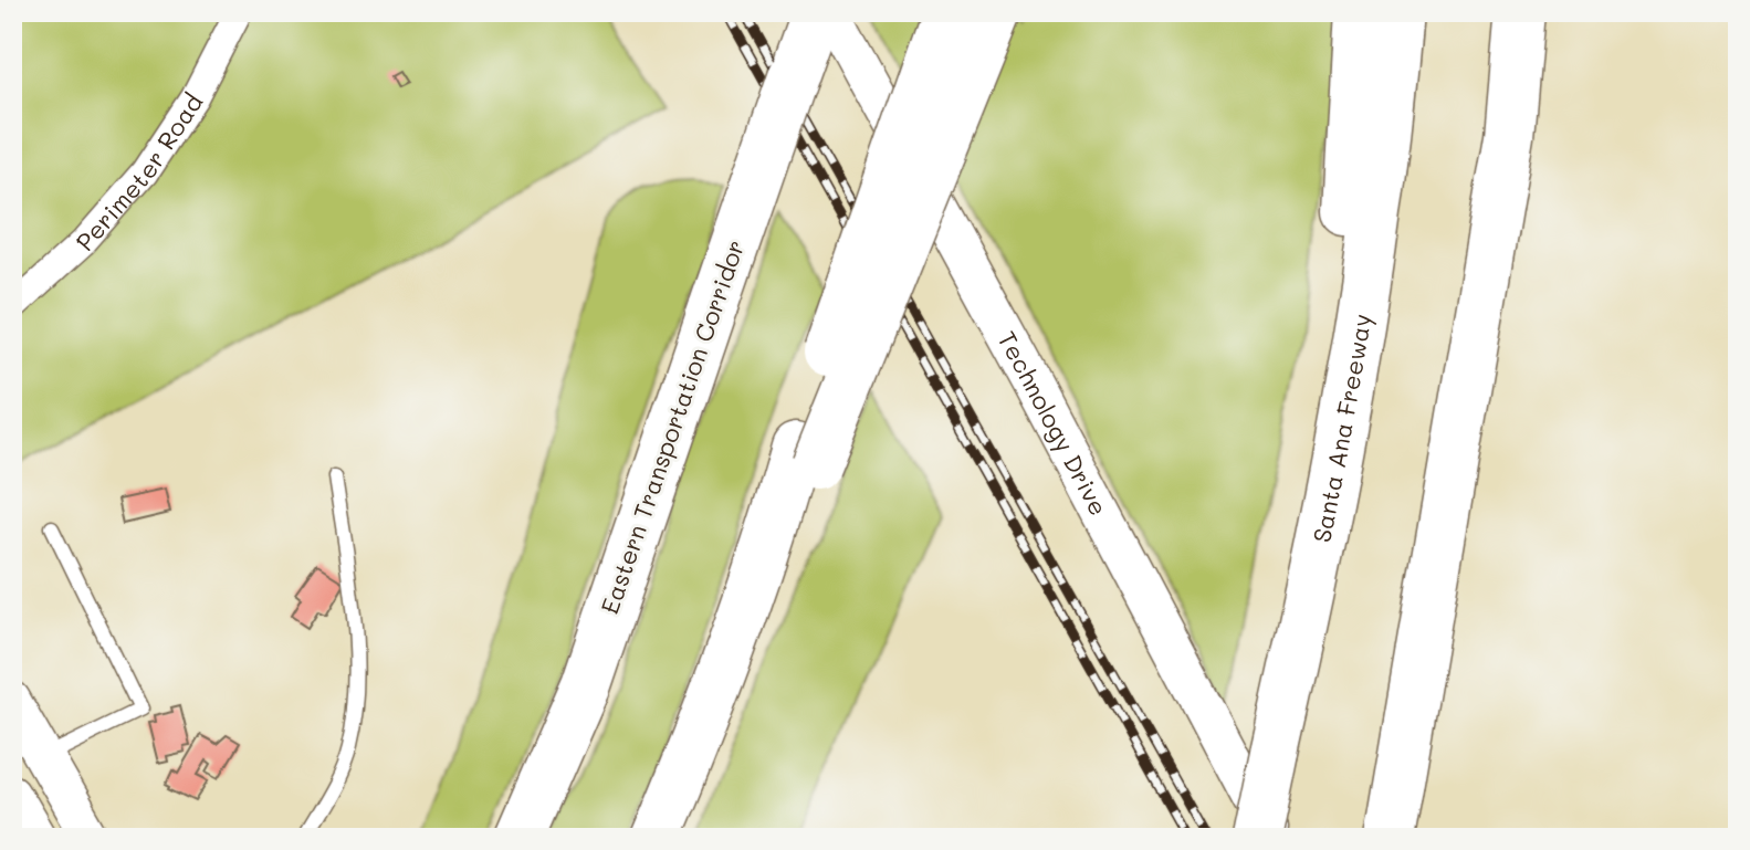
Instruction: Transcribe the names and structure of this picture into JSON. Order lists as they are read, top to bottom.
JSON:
{
  "streets": {
    "highway": ["Eastern Transportation Corridor", "Santa Ana Freeway"],
    "street": ["Perimeter Road", "Technology Drive"]
  }
}
